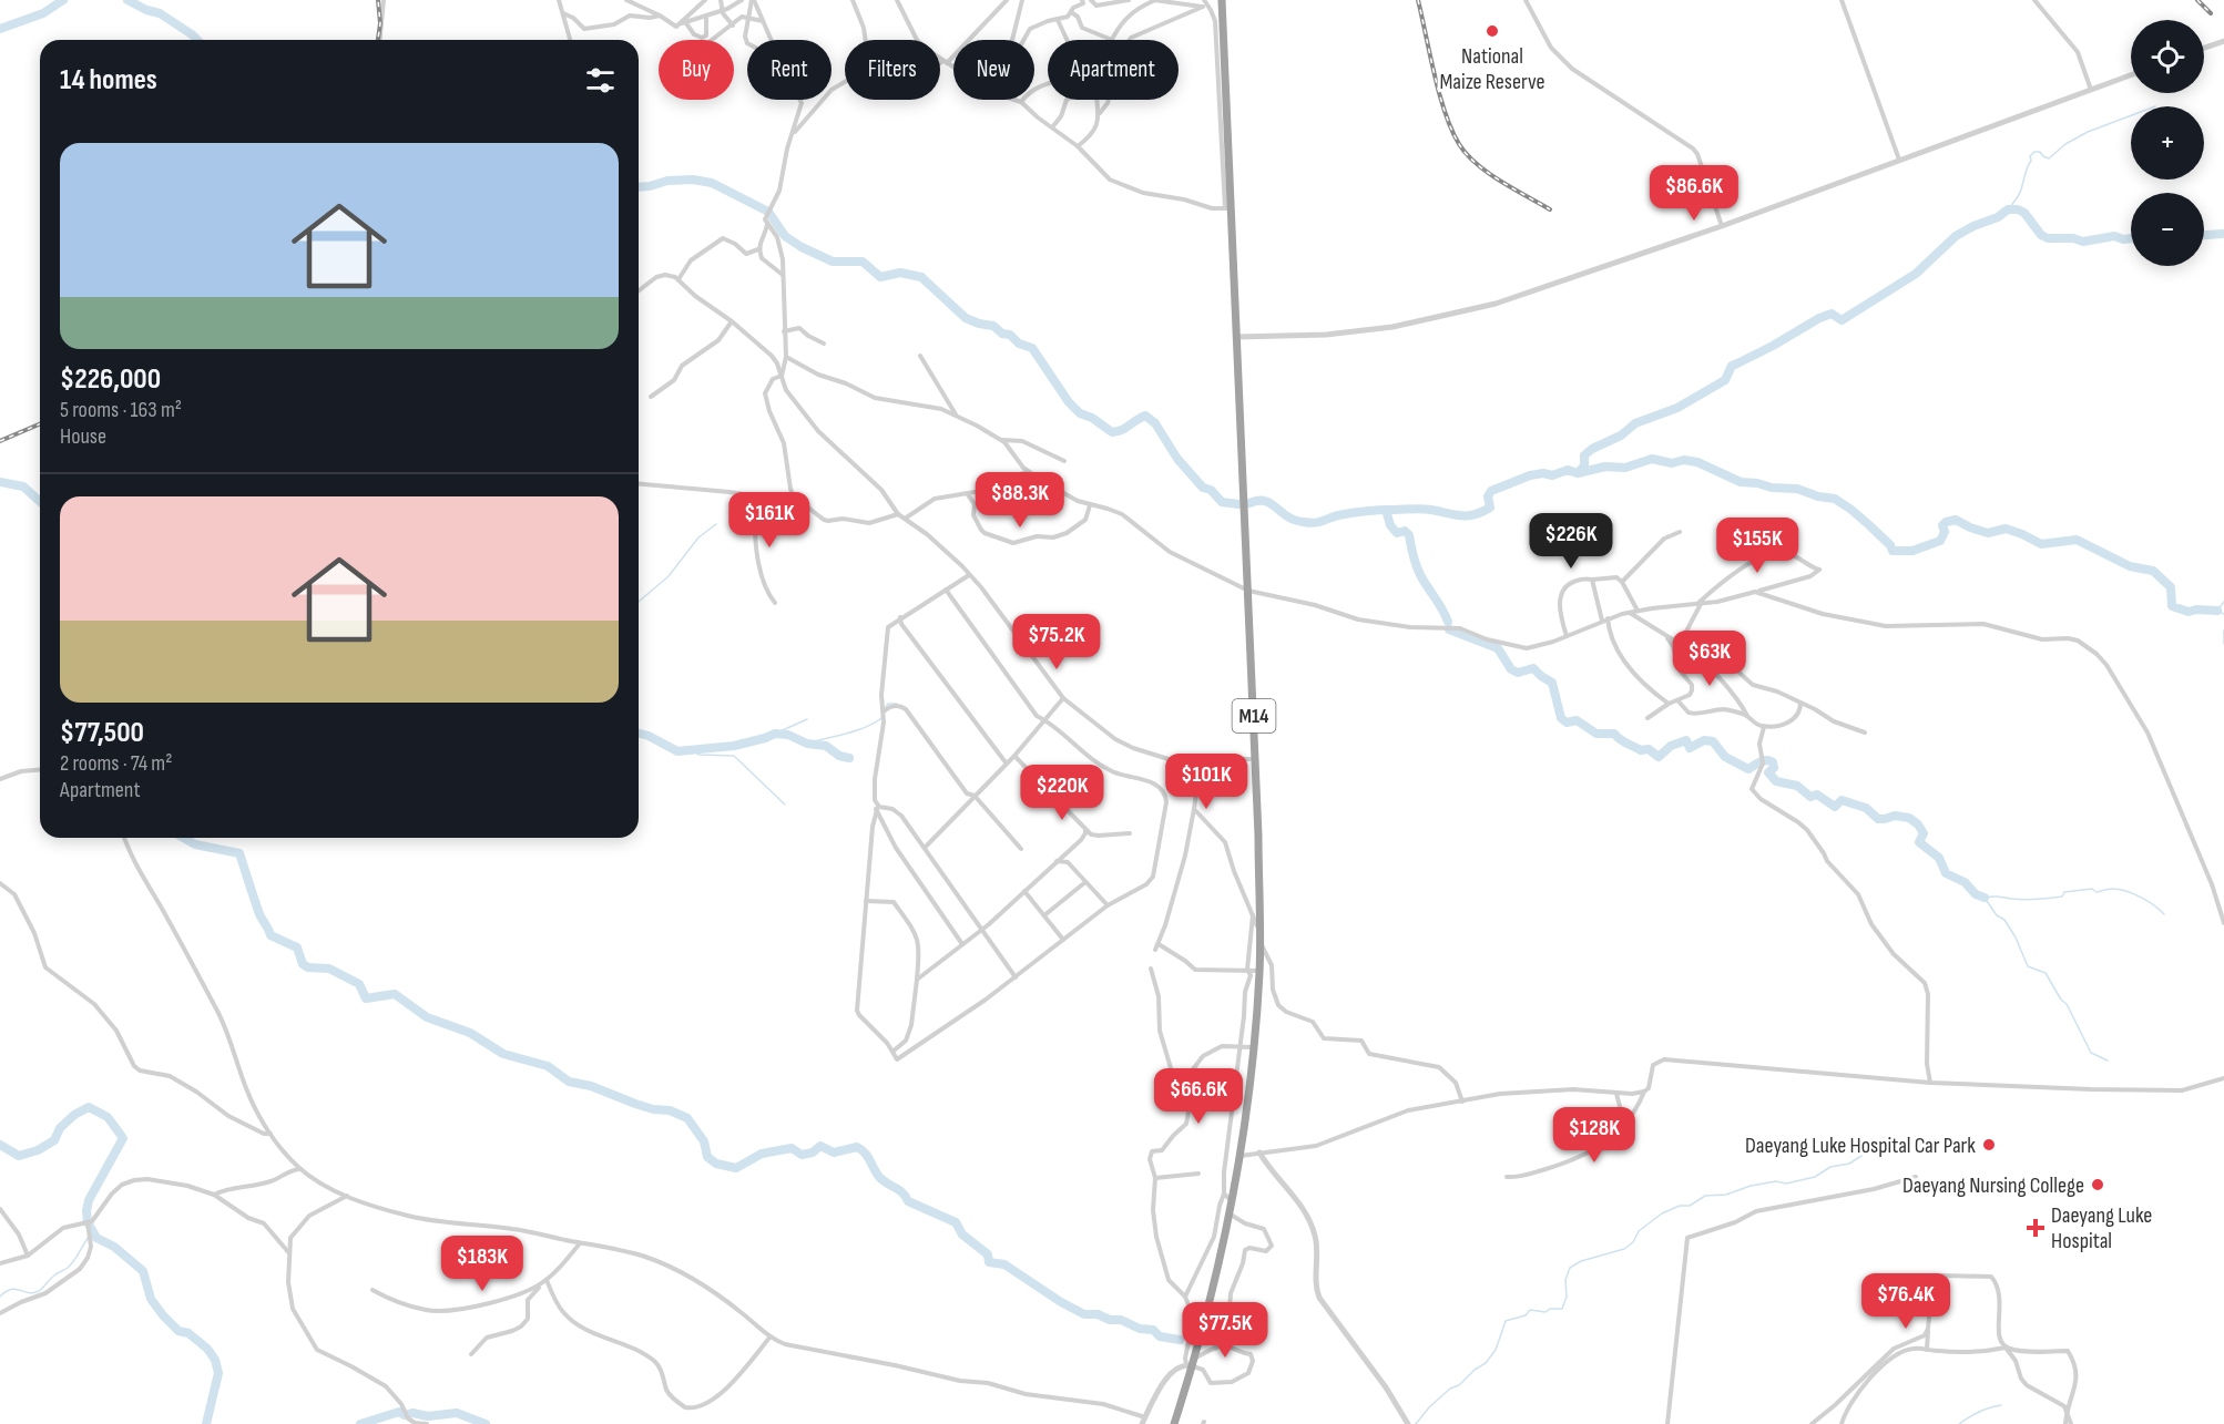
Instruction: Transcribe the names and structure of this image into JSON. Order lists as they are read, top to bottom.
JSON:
{
  "streets": {
    "highway": ["M14"]
  },
  "places": {
    "other": ["National Maize Reserve", "Daeyang Luke Hospital Car Park", "Daeyang Nursing College"],
    "health": ["Daeyang Luke Hospital"]
  },
  "page": {
    "map_buttons": ["+", "−"],
    "chip": [
      "Buy",
      "Rent",
      "Filters",
      "New",
      "Apartment"
    ],
    "heading": "14 homes",
    "list": [
      {
        "name": "$226,000",
        "note": "5 rooms · 163 m² · House"
      },
      {
        "name": "$77,500",
        "note": "2 rooms · 74 m² · Apartment"
      }
    ],
    "price": [
      "$86.6K",
      "$88.3K",
      "$161K",
      "$226K",
      "$155K",
      "$75.2K",
      "$63K",
      "$101K",
      "$220K",
      "$66.6K",
      "$128K",
      "$183K",
      "$76.4K",
      "$77.5K"
    ]
  }
}
